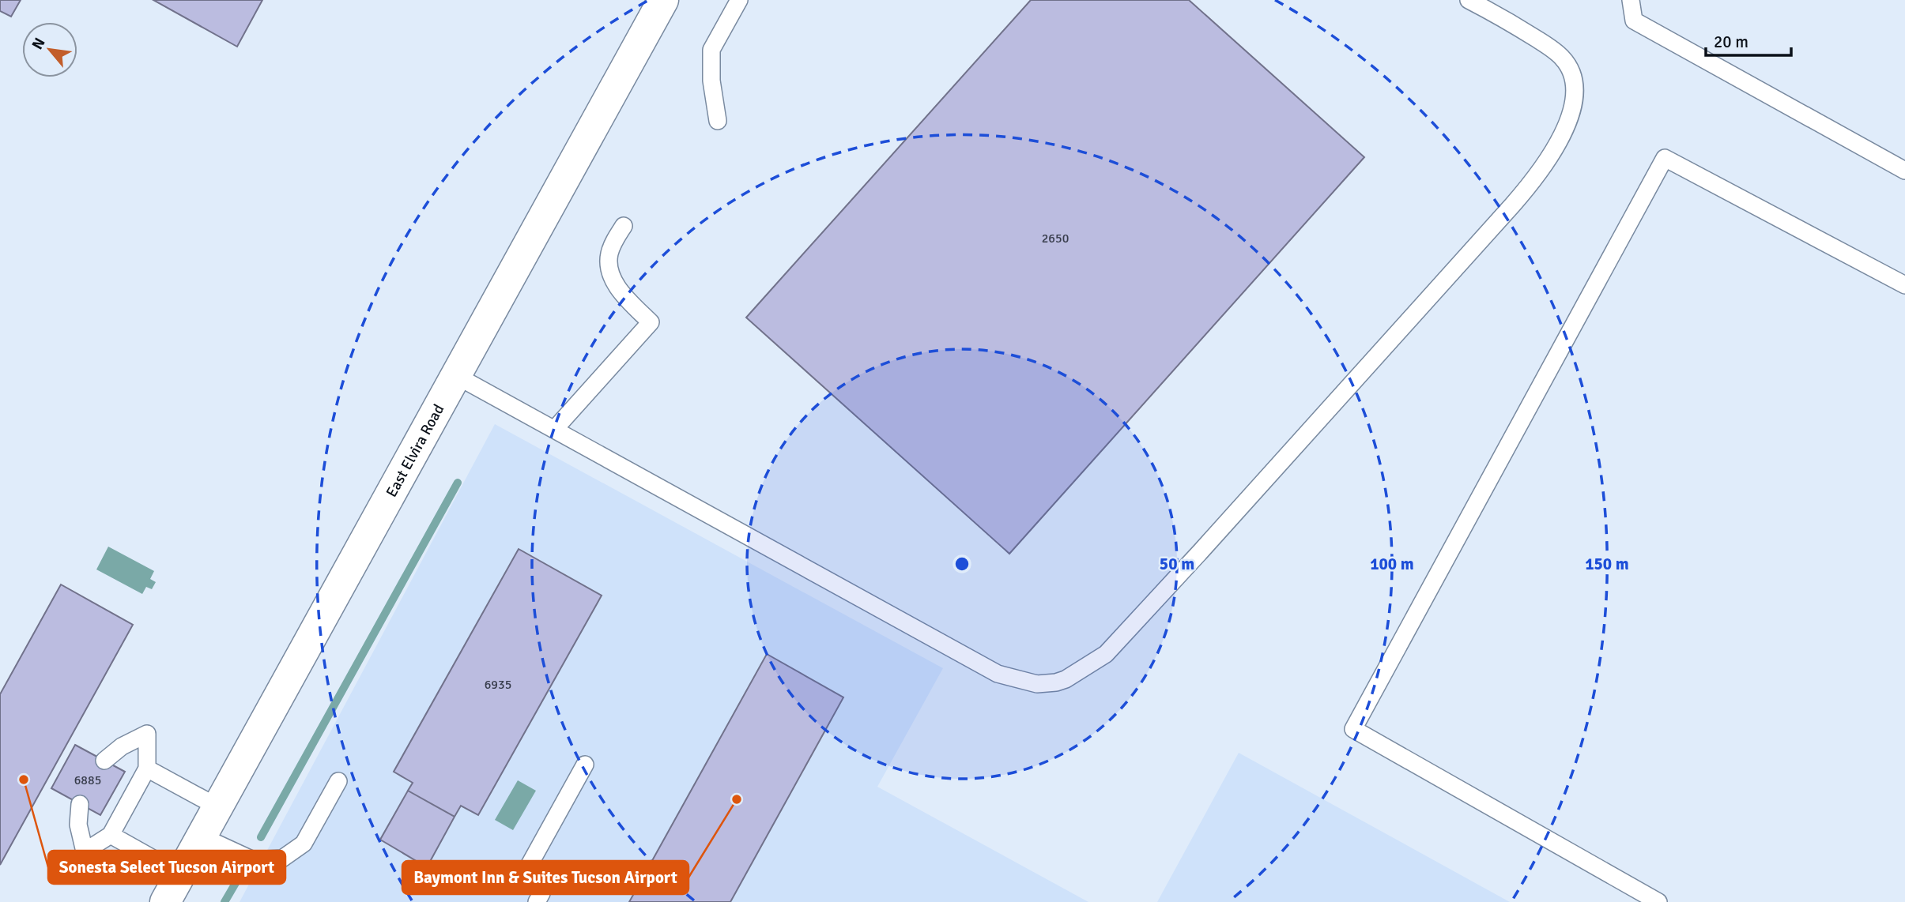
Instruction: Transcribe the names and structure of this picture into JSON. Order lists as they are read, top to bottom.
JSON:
{
  "streets": {
    "street": ["East Elvira Road"]
  },
  "places": ["Sonesta Select Tucson Airport", "Baymont Inn & Suites Tucson Airport"],
  "house_numbers": ["2650", "6935", "6885"],
  "scale_bar": "20 m",
  "north": "top left",
  "rings": ["50 m", "100 m", "150 m"]
}
